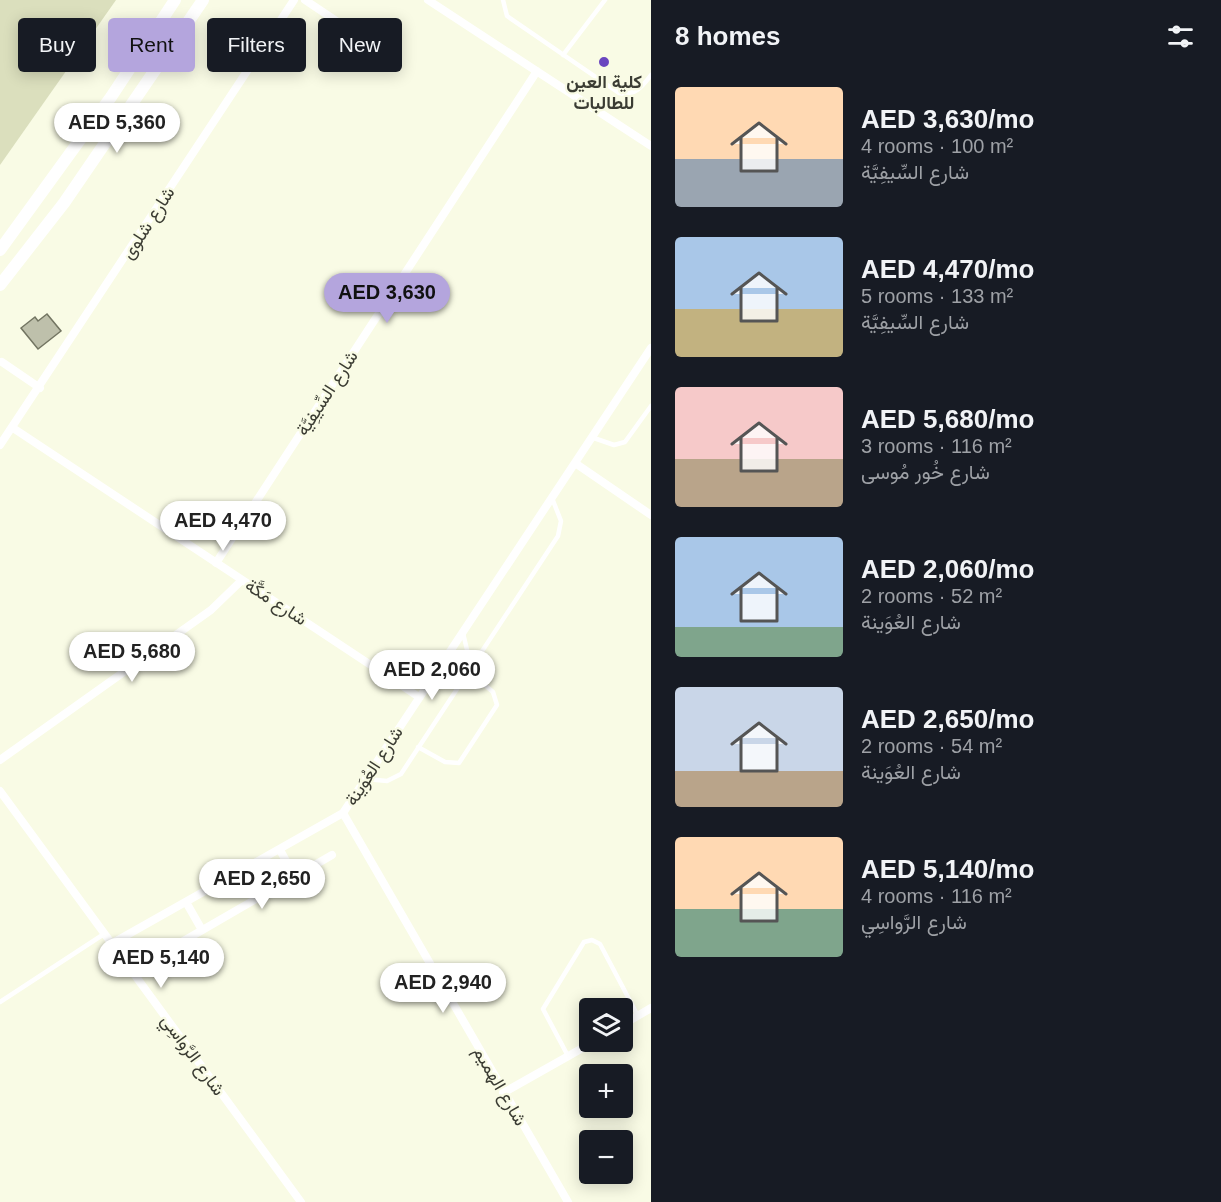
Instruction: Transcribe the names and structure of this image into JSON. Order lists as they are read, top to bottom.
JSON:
{
  "streets": {
    "street": [
      "شارع شلوى",
      "شارع السِّيفِيَّة",
      "شارع مَكَّة",
      "شارع العُوَينة",
      "شارع الرَّواسِي",
      "شارع الهميم"
    ]
  },
  "crossings": [
    ["شارع شلوى", "شارع مَكَّة"],
    ["شارع السِّيفِيَّة", "شارع مَكَّة"],
    ["شارع مَكَّة", "شارع العُوَينة"],
    ["شارع العُوَينة", "شارع الرَّواسِي"],
    ["شارع العُوَينة", "شارع الهميم"]
  ],
  "places": ["كلية العين للطالبات"],
  "page": {
    "heading": "8 homes",
    "chip": [
      "Buy",
      "Rent",
      "Filters",
      "New"
    ],
    "list": [
      {
        "name": "AED 3,630/mo",
        "note": "4 rooms · 100 m² · شارع السِّيفِيَّة"
      },
      {
        "name": "AED 4,470/mo",
        "note": "5 rooms · 133 m² · شارع السِّيفِيَّة"
      },
      {
        "name": "AED 5,680/mo",
        "note": "3 rooms · 116 m² · شارع خُور مُوسى"
      },
      {
        "name": "AED 2,060/mo",
        "note": "2 rooms · 52 m² · شارع العُوَينة"
      },
      {
        "name": "AED 2,650/mo",
        "note": "2 rooms · 54 m² · شارع العُوَينة"
      },
      {
        "name": "AED 5,140/mo",
        "note": "4 rooms · 116 m² · شارع الرَّواسِي"
      }
    ],
    "price": [
      "AED 5,360",
      "AED 3,630",
      "AED 4,470",
      "AED 5,680",
      "AED 2,060",
      "AED 2,650",
      "AED 5,140",
      "AED 2,940"
    ],
    "map_buttons": ["+", "−"]
  }
}
